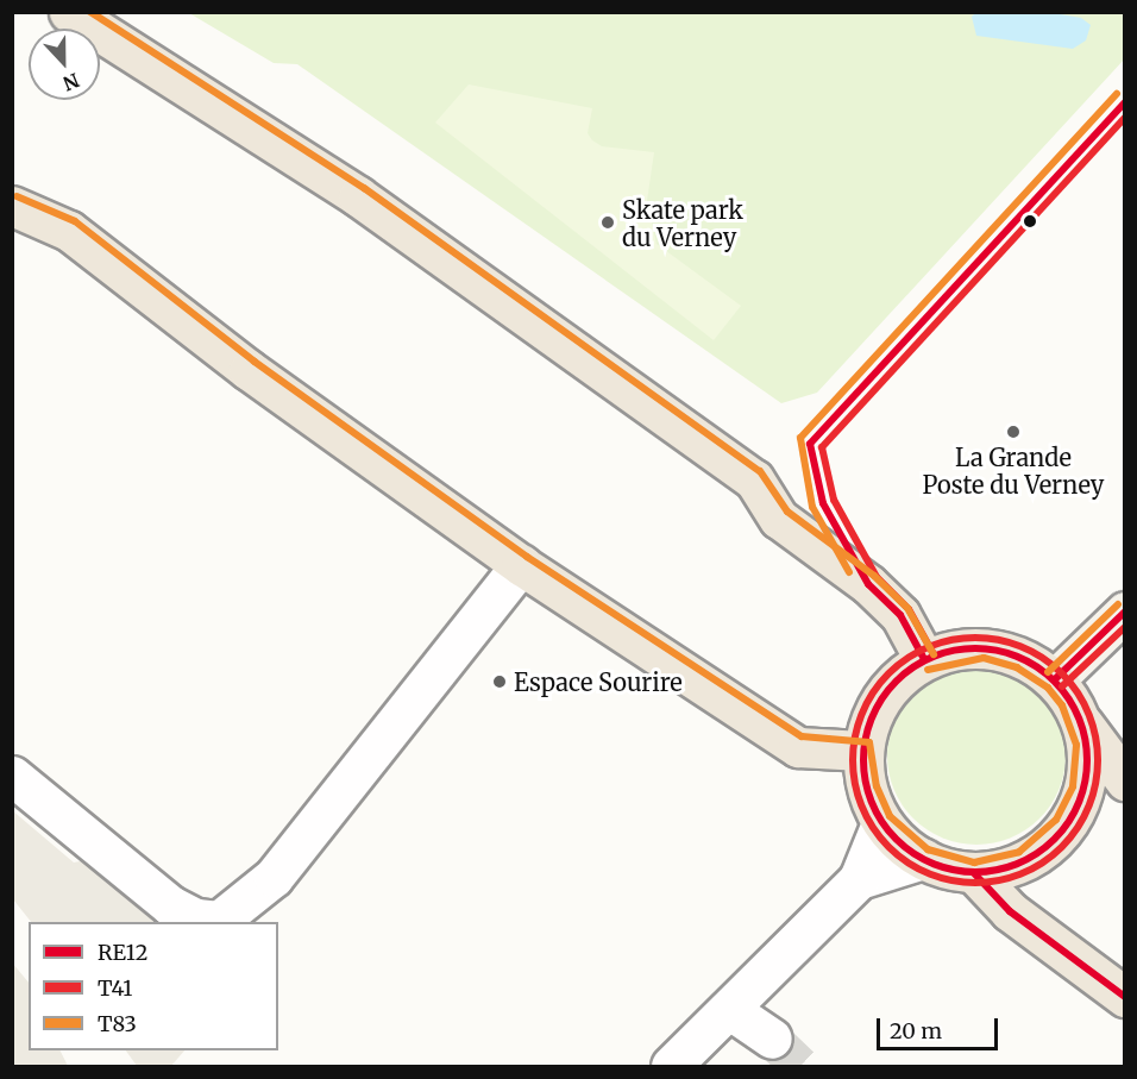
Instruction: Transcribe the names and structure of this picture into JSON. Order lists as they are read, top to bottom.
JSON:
{
  "places": ["Skate park du Verney", "La Grande Poste du Verney", "Espace Sourire"],
  "lines": ["transit line T83", "transit line RE12", "transit line T41"],
  "legend": ["RE12", "T41", "T83"],
  "scale_bar": "20 m",
  "north": "bottom"
}
